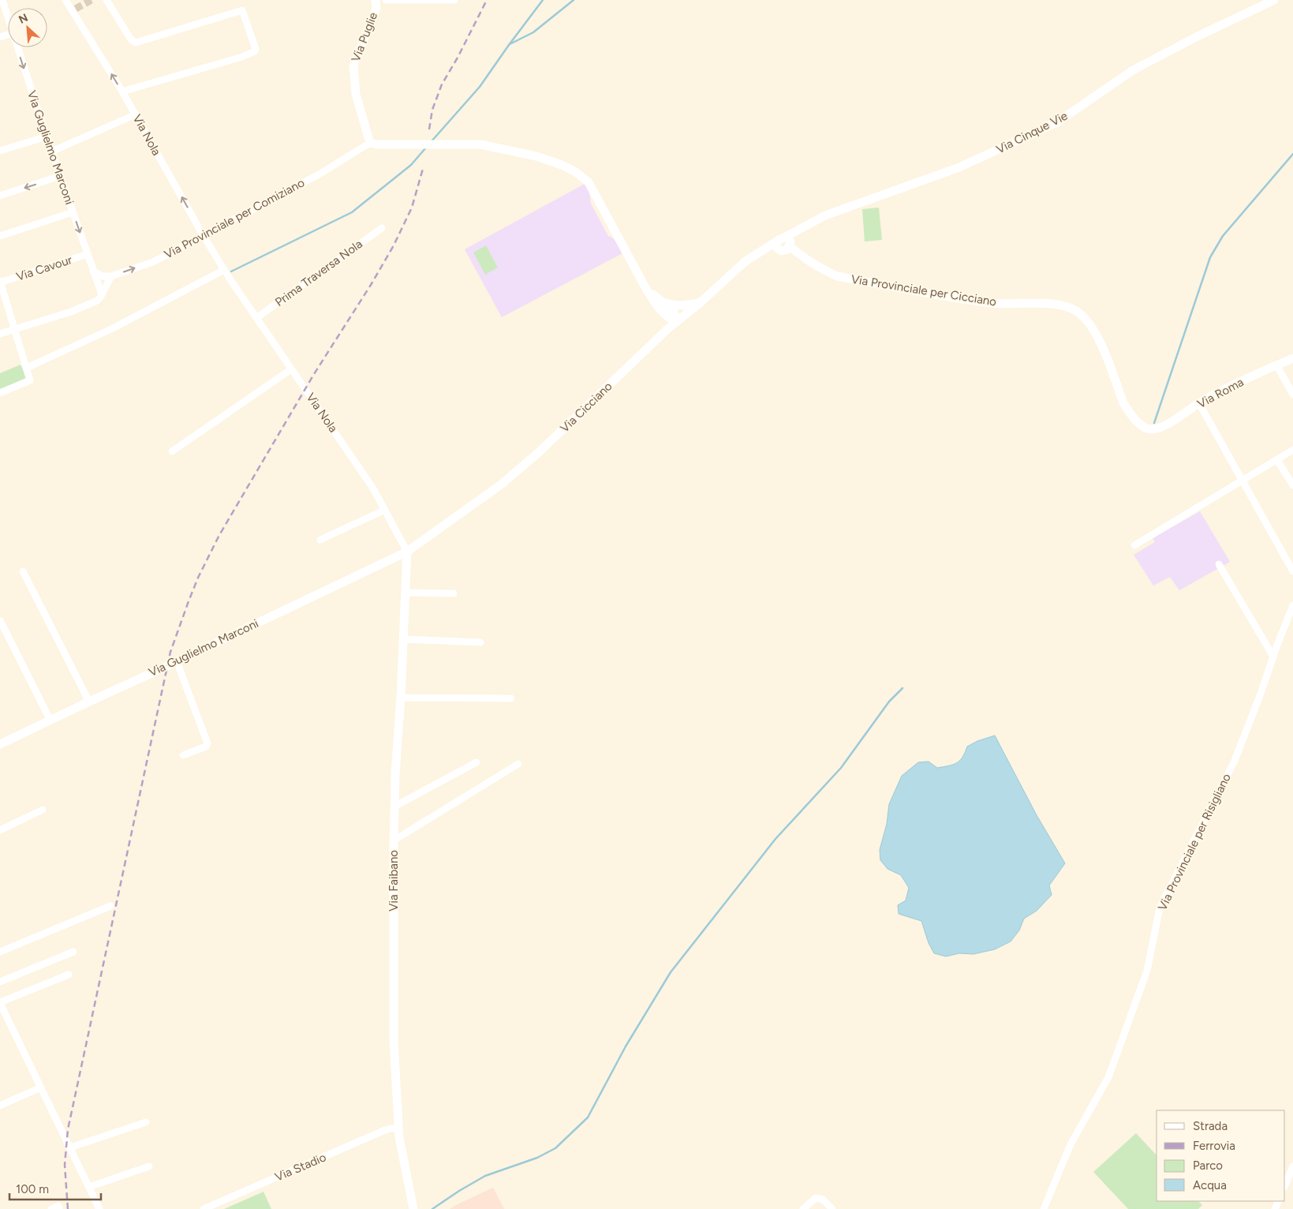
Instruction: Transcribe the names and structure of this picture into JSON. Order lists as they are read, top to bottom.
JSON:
{
  "streets": {
    "street": [
      "Via Puglie",
      "Via Cinque Vie",
      "Via Nola",
      "Via Guglielmo Marconi",
      "Via Provinciale per Comiziano",
      "Via Cavour",
      "Prima Traversa Nola",
      "Via Provinciale per Cicciano",
      "Via Roma",
      "Via Cicciano",
      "Via Provinciale per Risigliano",
      "Via Faibano",
      "Via Stadio"
    ]
  },
  "crossings": [
    ["Via Puglie", "Via Provinciale per Comiziano"],
    ["Via Cinque Vie", "Via Provinciale per Cicciano"],
    ["Via Cinque Vie", "Via Cicciano"],
    ["Via Nola", "Via Guglielmo Marconi"],
    ["Via Nola", "Via Provinciale per Comiziano"],
    ["Via Nola", "Prima Traversa Nola"],
    ["Via Nola", "Via Cicciano"],
    ["Via Nola", "Via Faibano"],
    ["Via Guglielmo Marconi", "Via Cavour"],
    ["Via Guglielmo Marconi", "Via Cicciano"],
    ["Via Guglielmo Marconi", "Via Faibano"],
    ["Via Provinciale per Cicciano", "Via Roma"],
    ["Via Provinciale per Cicciano", "Via Cicciano"],
    ["Via Cicciano", "Via Faibano"],
    ["Via Faibano", "Via Stadio"]
  ],
  "one_way": ["Via Nola"],
  "legend": [
    "Strada",
    "Ferrovia",
    "Parco",
    "Acqua"
  ],
  "scale_bar": "100 m",
  "north": "top left"
}
